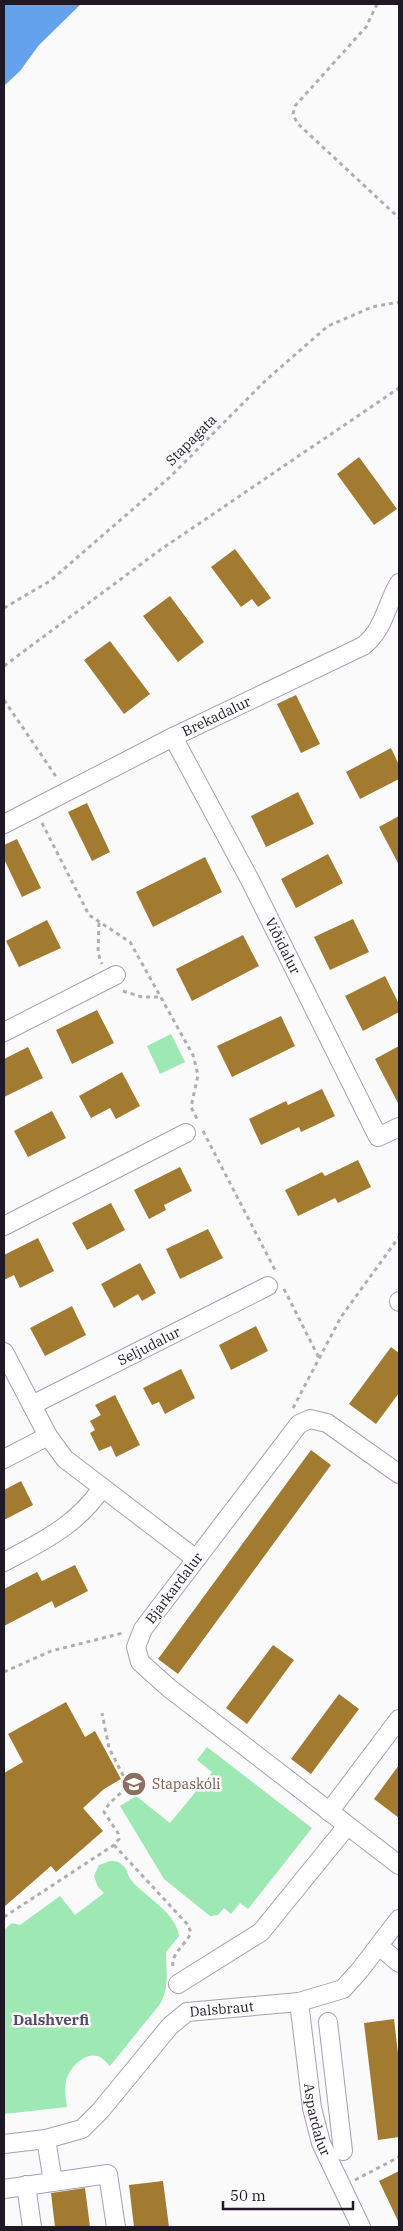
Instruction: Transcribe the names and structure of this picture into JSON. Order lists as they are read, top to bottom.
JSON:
{
  "streets": {
    "street": [
      "Brekadalur",
      "Víðidalur",
      "Seljudalur",
      "Bjarkardalur",
      "Dalsbraut",
      "Aspardalur"
    ],
    "path": ["Stapagata"]
  },
  "crossings": [
    ["Brekadalur", "Víðidalur"],
    ["Dalsbraut", "Aspardalur"]
  ],
  "districts": ["Dalshverfi"],
  "places": {
    "school or university": ["Stapaskóli"]
  },
  "scale_bar": "50 m"
}
